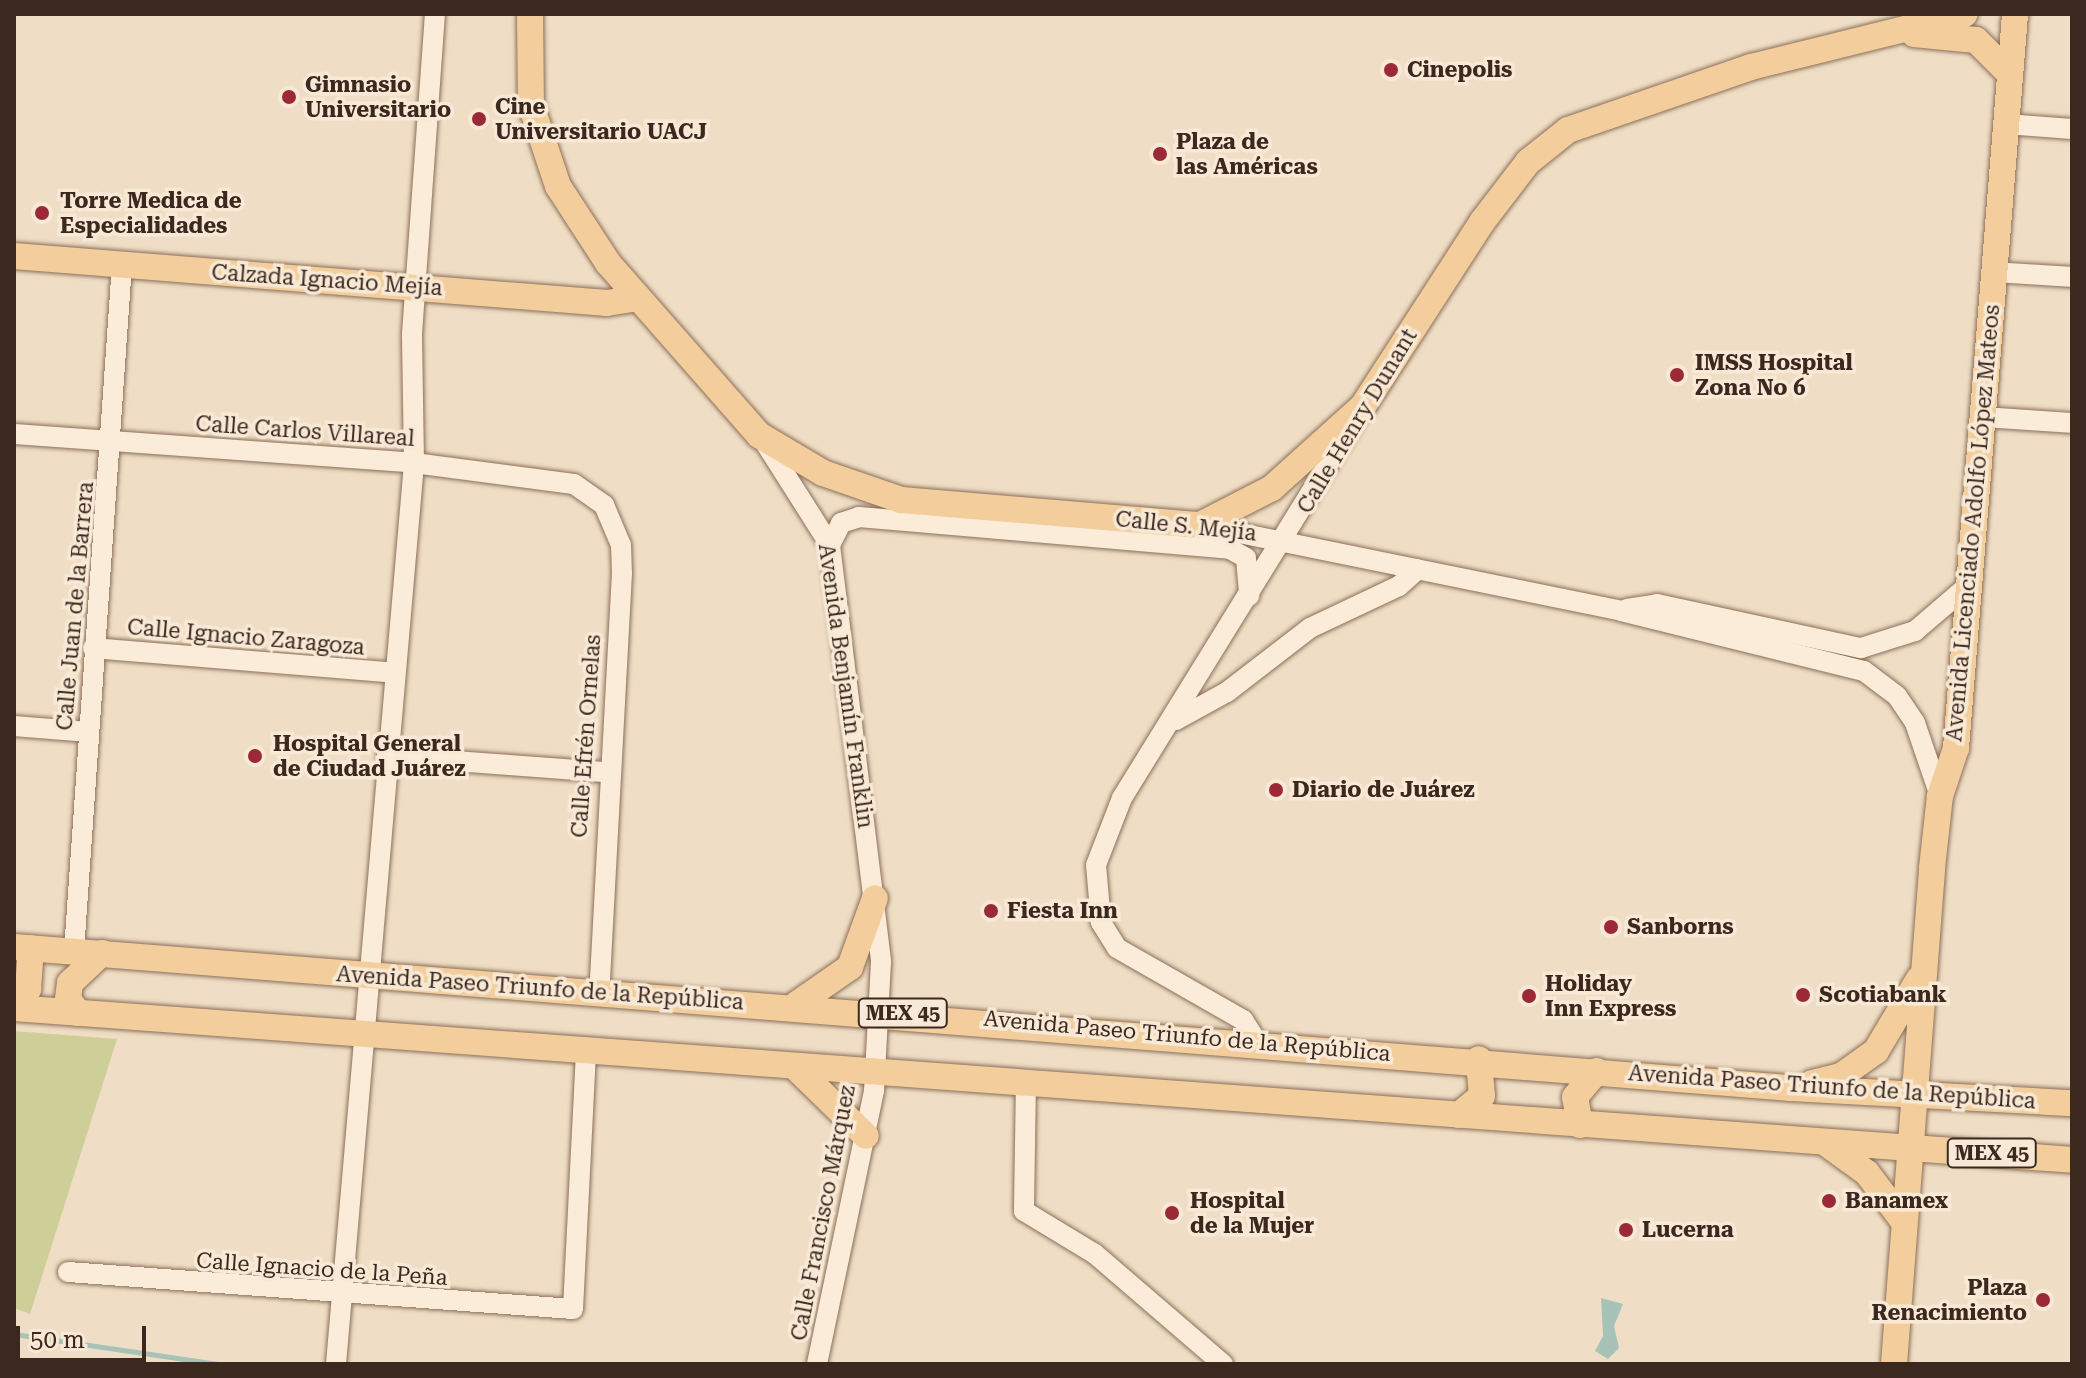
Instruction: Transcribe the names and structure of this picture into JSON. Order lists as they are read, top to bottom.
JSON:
{
  "streets": {
    "main road": [
      "Calzada Ignacio Mejía",
      "Calle Henry Dunant",
      "Avenida Licenciado Adolfo López Mateos",
      "Calle S. Mejía",
      "Avenida Benjamín Franklin",
      "Avenida Paseo Triunfo de la República",
      "MEX 45"
    ],
    "street": [
      "Calle Carlos Villareal",
      "Calle Juan de la Barrera",
      "Calle Ignacio Zaragoza",
      "Calle Efrén Ornelas",
      "Calle Francisco Márquez",
      "Calle Ignacio de la Peña"
    ]
  },
  "crossings": [
    ["Calzada Ignacio Mejía", "Calle Juan de la Barrera"],
    ["Calzada Ignacio Mejía", "Avenida Benjamín Franklin"],
    ["Calle Henry Dunant", "Calle S. Mejía"],
    ["Calle Henry Dunant", "Avenida Paseo Triunfo de la República"],
    ["Calle Carlos Villareal", "Calle Juan de la Barrera"],
    ["Calle Carlos Villareal", "Calle Efrén Ornelas"],
    ["Avenida Licenciado Adolfo López Mateos", "Calle S. Mejía"],
    ["Avenida Licenciado Adolfo López Mateos", "Avenida Paseo Triunfo de la República"],
    ["Avenida Licenciado Adolfo López Mateos", "MEX 45"],
    ["Calle S. Mejía", "Avenida Benjamín Franklin"],
    ["Calle Juan de la Barrera", "Calle Ignacio Zaragoza"],
    ["Calle Juan de la Barrera", "Avenida Paseo Triunfo de la República"],
    ["Avenida Benjamín Franklin", "Avenida Paseo Triunfo de la República"],
    ["Avenida Benjamín Franklin", "MEX 45"],
    ["Avenida Benjamín Franklin", "Calle Francisco Márquez"],
    ["Calle Efrén Ornelas", "Avenida Paseo Triunfo de la República"],
    ["MEX 45", "Calle Francisco Márquez"],
    ["MEX 45", "Calle Ignacio de la Peña"]
  ],
  "places": [
    "Cinepolis",
    "Gimnasio Universitario",
    "Cine Universitario UACJ",
    "Plaza de las Américas",
    "Torre Medica de Especialidades",
    "IMSS Hospital Zona No 6",
    "Hospital General de Ciudad Juárez",
    "Diario de Juárez",
    "Fiesta Inn",
    "Sanborns",
    "Scotiabank",
    "Holiday Inn Express",
    "Banamex",
    "Hospital de la Mujer",
    "Lucerna",
    "Plaza Renacimiento"
  ],
  "scale_bar": "50 m"
}
